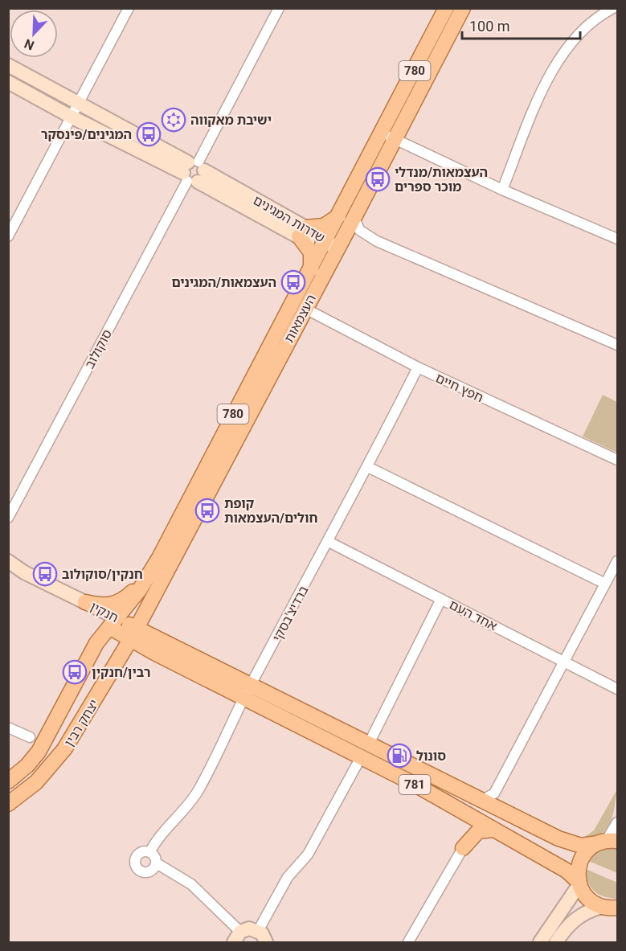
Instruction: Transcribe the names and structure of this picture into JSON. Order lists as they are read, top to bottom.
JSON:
{
  "streets": {
    "main road": [
      "780",
      "העצמאות",
      "חנקין",
      "יצחק רבין",
      "781"
    ],
    "street": [
      "שדרות המגינים",
      "סוקולוב",
      "חפץ חיים",
      "ברדיצ'בסקי",
      "אחד העם"
    ]
  },
  "crossings": [
    ["שדרות המגינים", "העצמאות"],
    ["שדרות המגינים", "סוקולוב"],
    ["העצמאות", "חפץ חיים"],
    ["העצמאות", "חנקין"],
    ["העצמאות", "יצחק רבין"],
    ["העצמאות", "781"],
    ["חפץ חיים", "ברדיצ'בסקי"],
    ["חנקין", "יצחק רבין"],
    ["חנקין", "781"],
    ["ברדיצ'בסקי", "אחד העם"],
    ["ברדיצ'בסקי", "781"],
    ["יצחק רבין", "781"]
  ],
  "places": {
    "synagogue": ["ישיבת מאקווה"],
    "bus stop": [
      "המגינים/פינסקר",
      "העצמאות/מנדלי מוכר ספרים",
      "העצמאות/המגינים",
      "קופת חולים/העצמאות",
      "חנקין/סוקולוב",
      "רבין/חנקין"
    ],
    "fuel station": ["סונול"]
  },
  "scale_bar": "100 m",
  "north": "bottom left"
}
